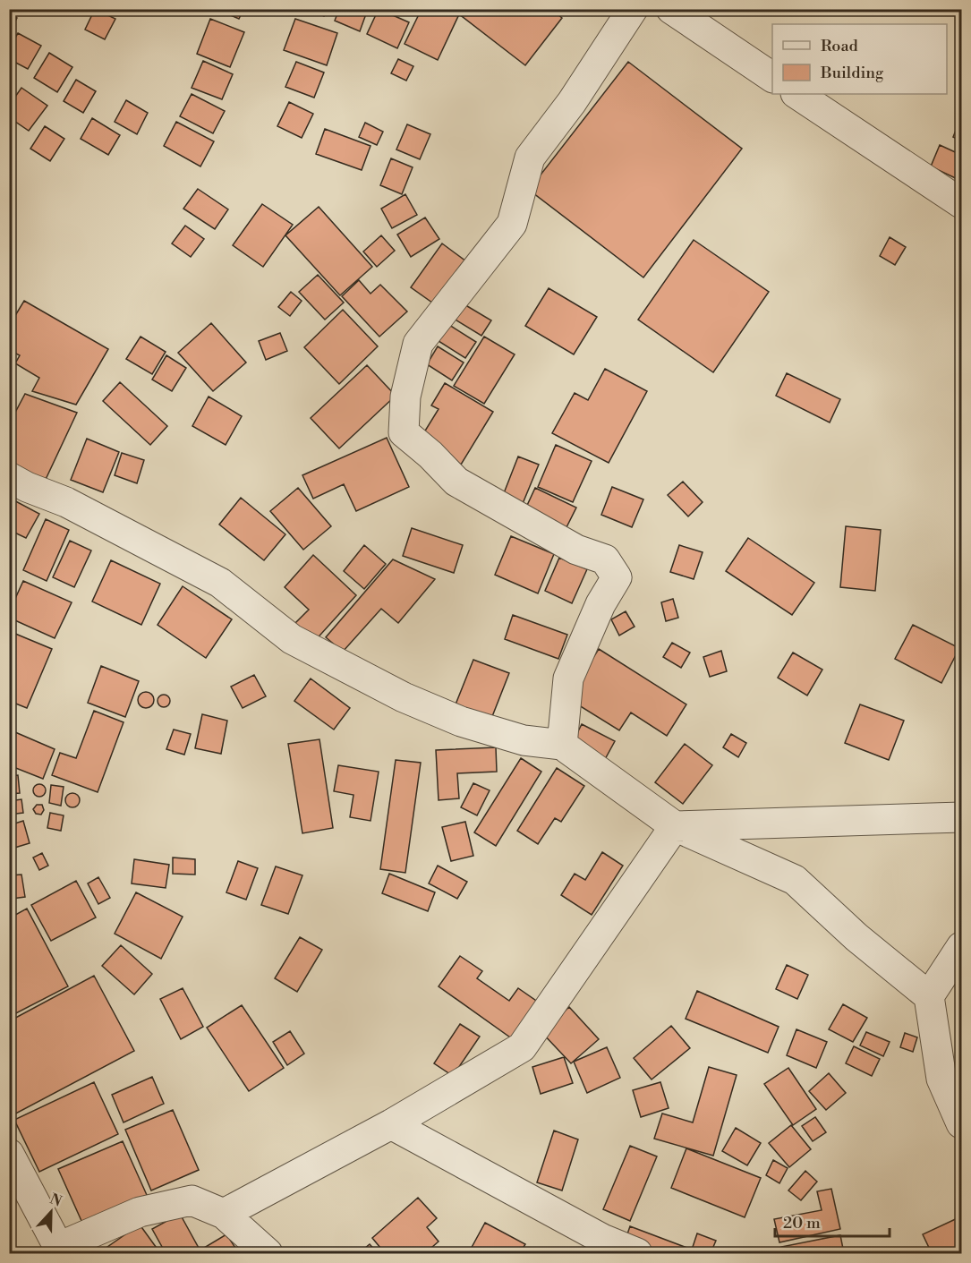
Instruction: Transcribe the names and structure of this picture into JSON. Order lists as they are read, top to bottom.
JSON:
{
  "legend": ["Road", "Building"],
  "scale_bar": "20 m",
  "north": "top"
}
